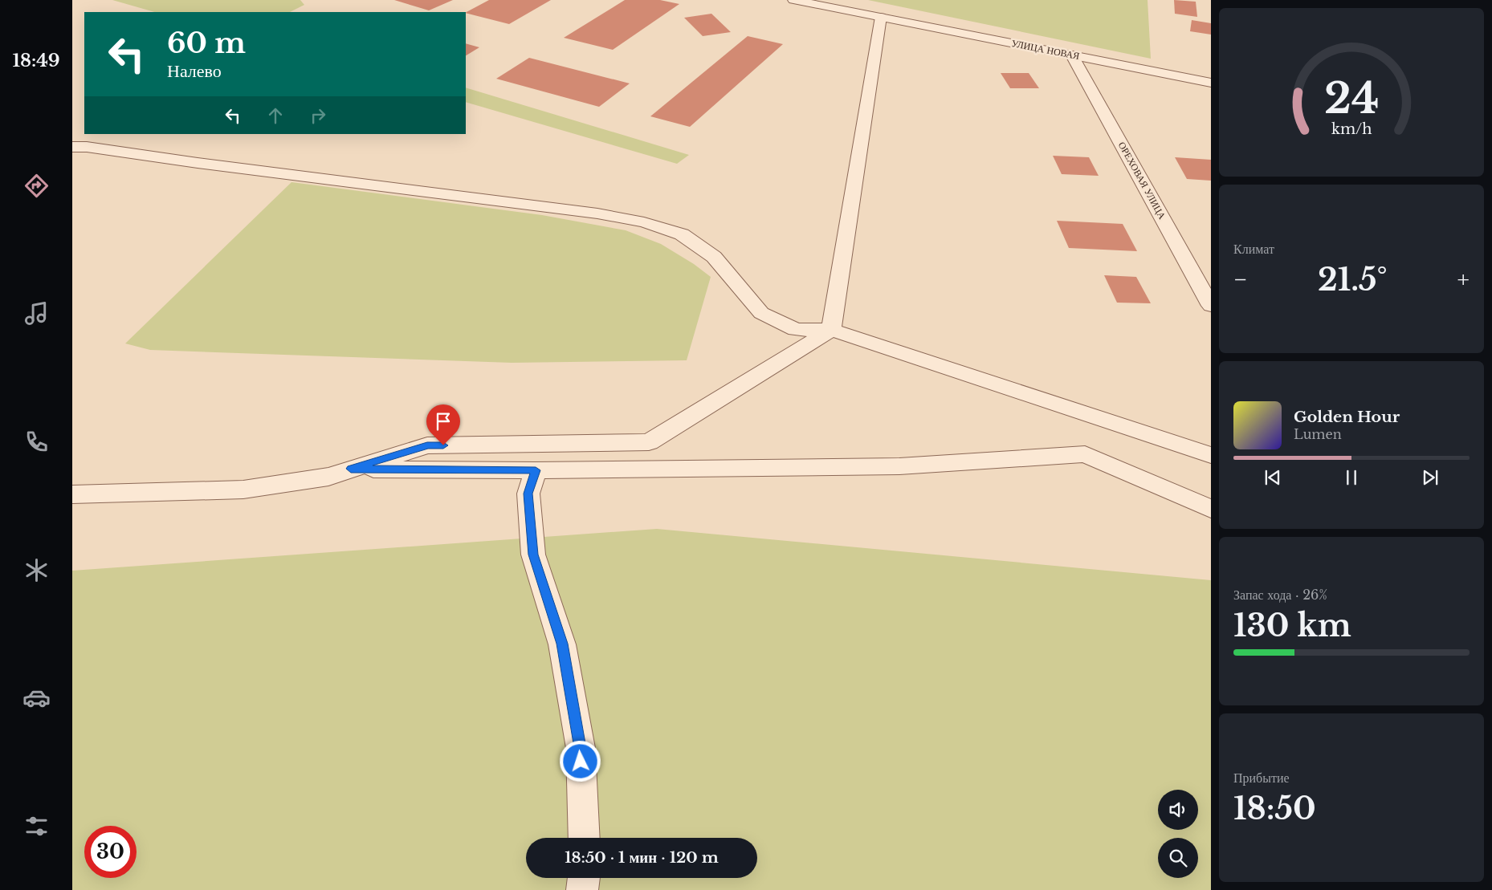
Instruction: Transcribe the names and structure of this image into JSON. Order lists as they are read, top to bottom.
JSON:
{
  "streets": {
    "street": ["УЛИЦА НОВАЯ", "ОРЕХОВАЯ УЛИЦА"]
  },
  "crossings": [
    ["УЛИЦА НОВАЯ", "ОРЕХОВАЯ УЛИЦА"]
  ],
  "page": {
    "tabs": "18:49",
    "turn": ["60 m", "Налево"],
    "tile": [
      "Климат",
      ["Запас хода · 26%", "130 km"],
      ["Прибытие", "18:50"]
    ],
    "heat": ["−", "21.5°", "+"],
    "song": ["Golden Hour", "Lumen"],
    "limit": "30",
    "trip": "18:50 · 1 мин · 120 m",
    "gauge": ["24", "km/h"]
  }
}
